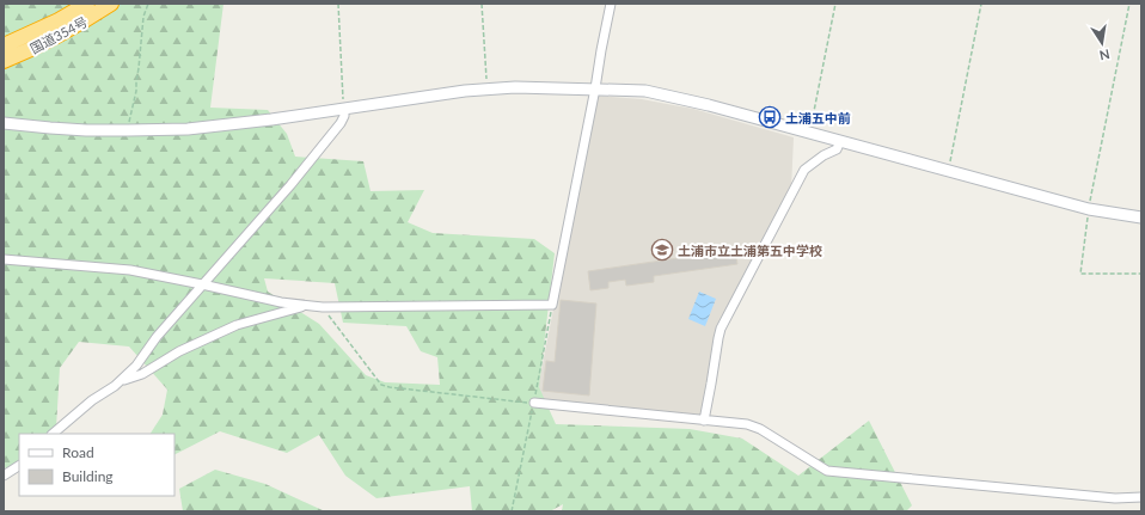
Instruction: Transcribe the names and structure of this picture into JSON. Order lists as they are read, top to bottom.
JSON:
{
  "streets": {
    "highway": ["国道354号"]
  },
  "places": {
    "bus stop": ["土浦五中前"],
    "school or university": ["土浦市立土浦第五中学校"]
  },
  "legend": ["Road", "Building"],
  "north": "bottom"
}
